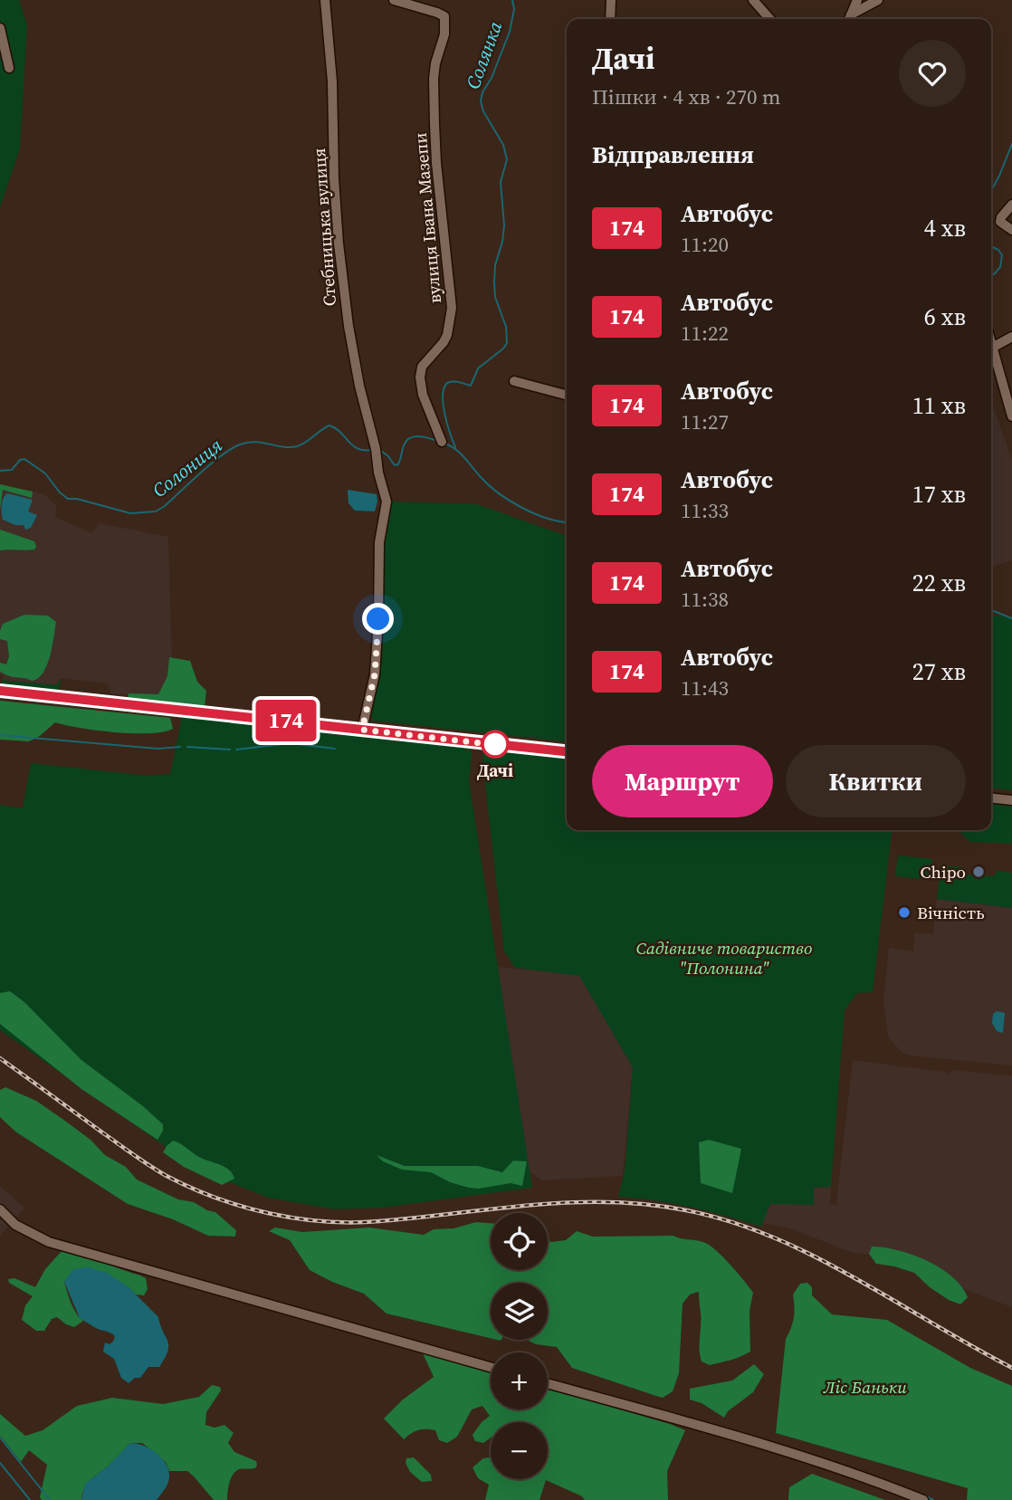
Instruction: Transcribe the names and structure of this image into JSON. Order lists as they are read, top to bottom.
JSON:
{
  "streets": {
    "street": ["вулиця Івана Мазепи", "Стебницька вулиця"]
  },
  "water": ["Солянка", "Солониця"],
  "parks": ["Садівниче товариство \"Полонина\"", "Ліс Баньки"],
  "places": ["Дачі", "Chipo", "Вічність"],
  "lines": ["bus line 174"],
  "page": {
    "on_map": "174",
    "heading": [
      ["Дачі", "Пішки · 4 хв · 270 m"],
      "Відправлення"
    ],
    "list": [
      {
        "mark": "174",
        "name": "Автобус",
        "note": "11:20",
        "value": "4 хв"
      },
      {
        "mark": "174",
        "name": "Автобус",
        "note": "11:22",
        "value": "6 хв"
      },
      {
        "mark": "174",
        "name": "Автобус",
        "note": "11:27",
        "value": "11 хв"
      },
      {
        "mark": "174",
        "name": "Автобус",
        "note": "11:33",
        "value": "17 хв"
      },
      {
        "mark": "174",
        "name": "Автобус",
        "note": "11:38",
        "value": "22 хв"
      },
      {
        "mark": "174",
        "name": "Автобус",
        "note": "11:43",
        "value": "27 хв"
      }
    ],
    "buttons": ["Маршрут", "Квитки"],
    "map_buttons": ["+", "−"]
  }
}
